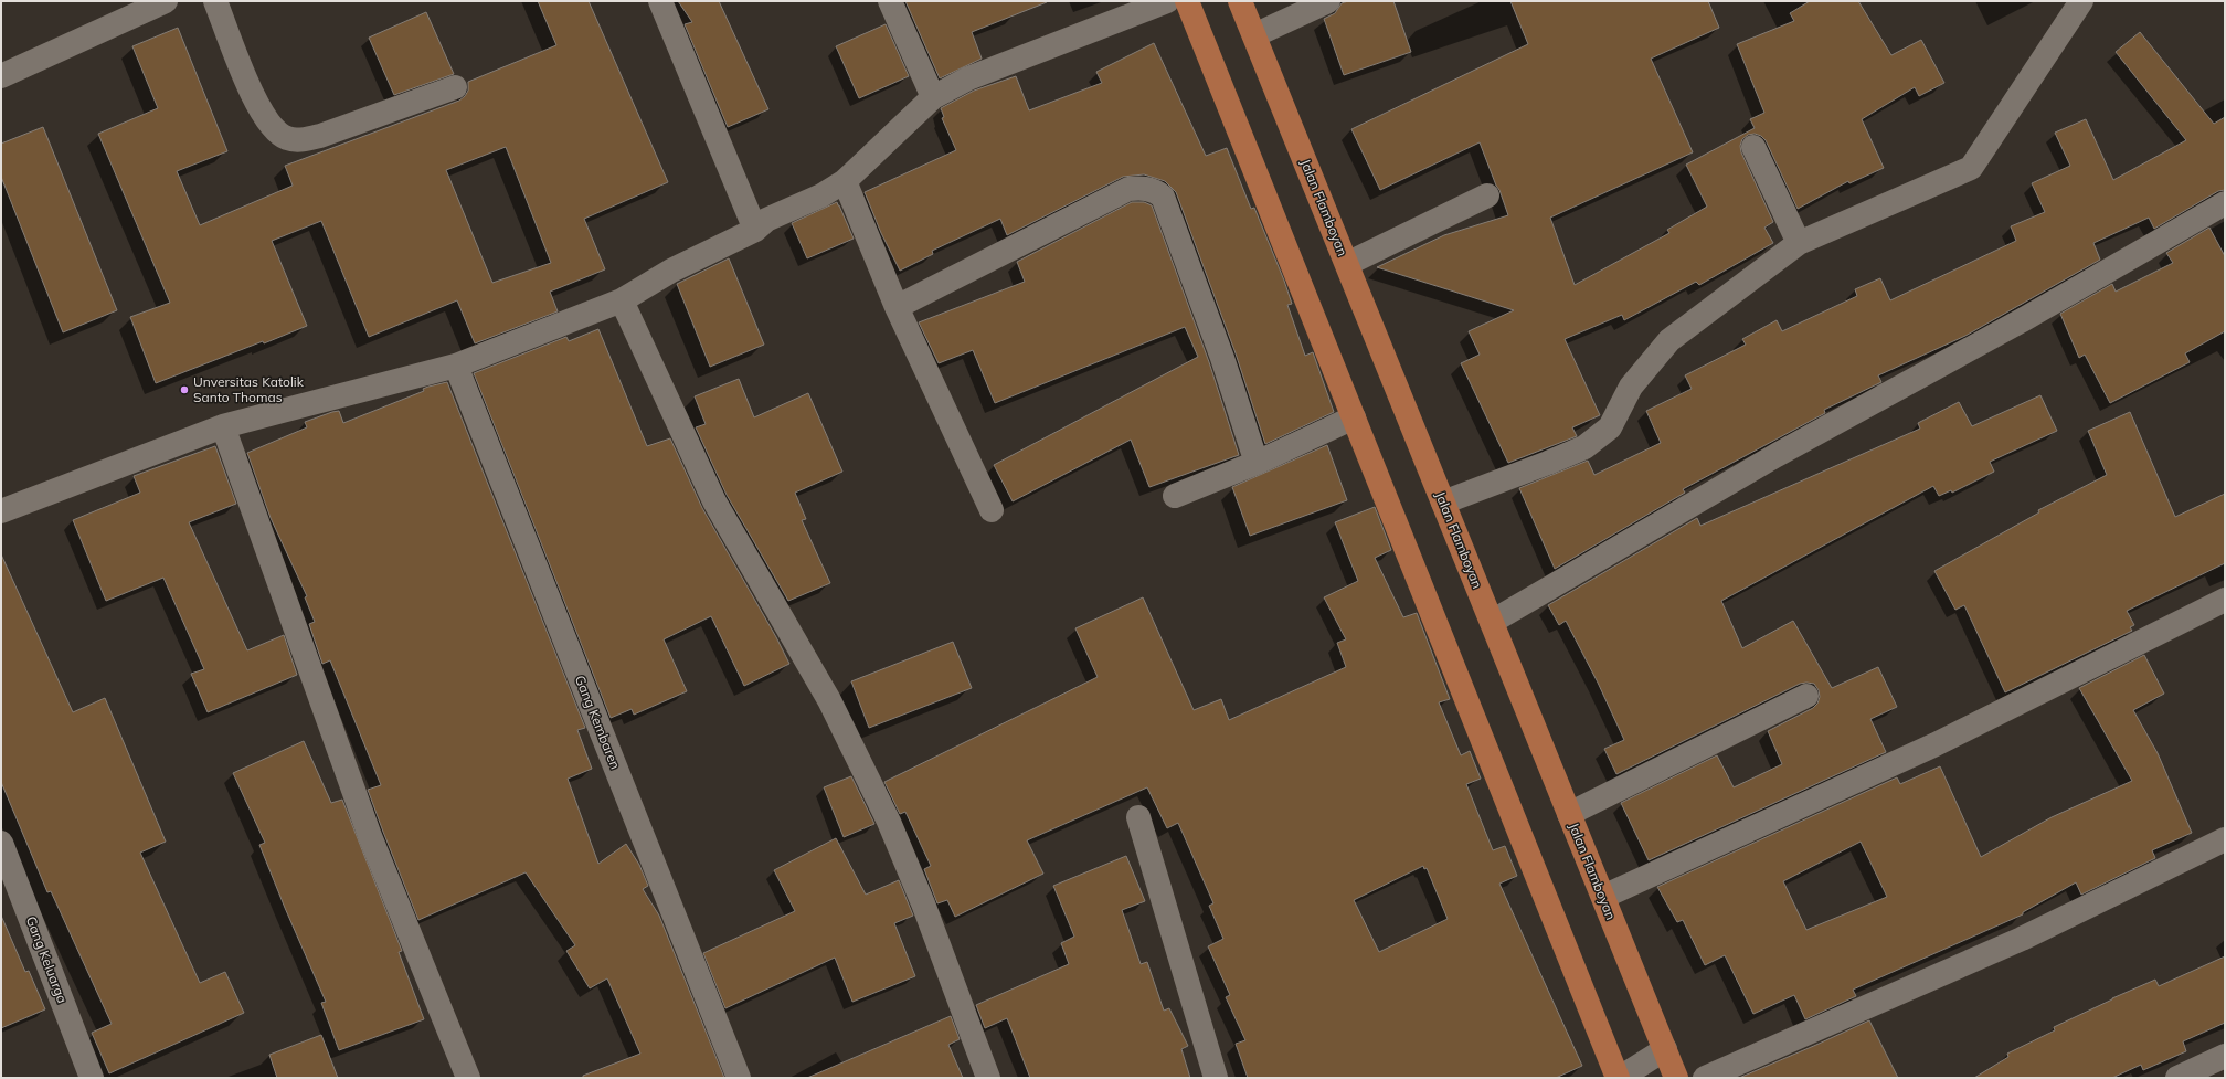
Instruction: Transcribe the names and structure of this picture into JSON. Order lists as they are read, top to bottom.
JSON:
{
  "streets": {
    "main road": ["Jalan Flamboyan"],
    "street": ["Gang Kembaren", "Gang Keluarga"]
  },
  "places": ["Unversitas Katolik Santo Thomas"]
}
